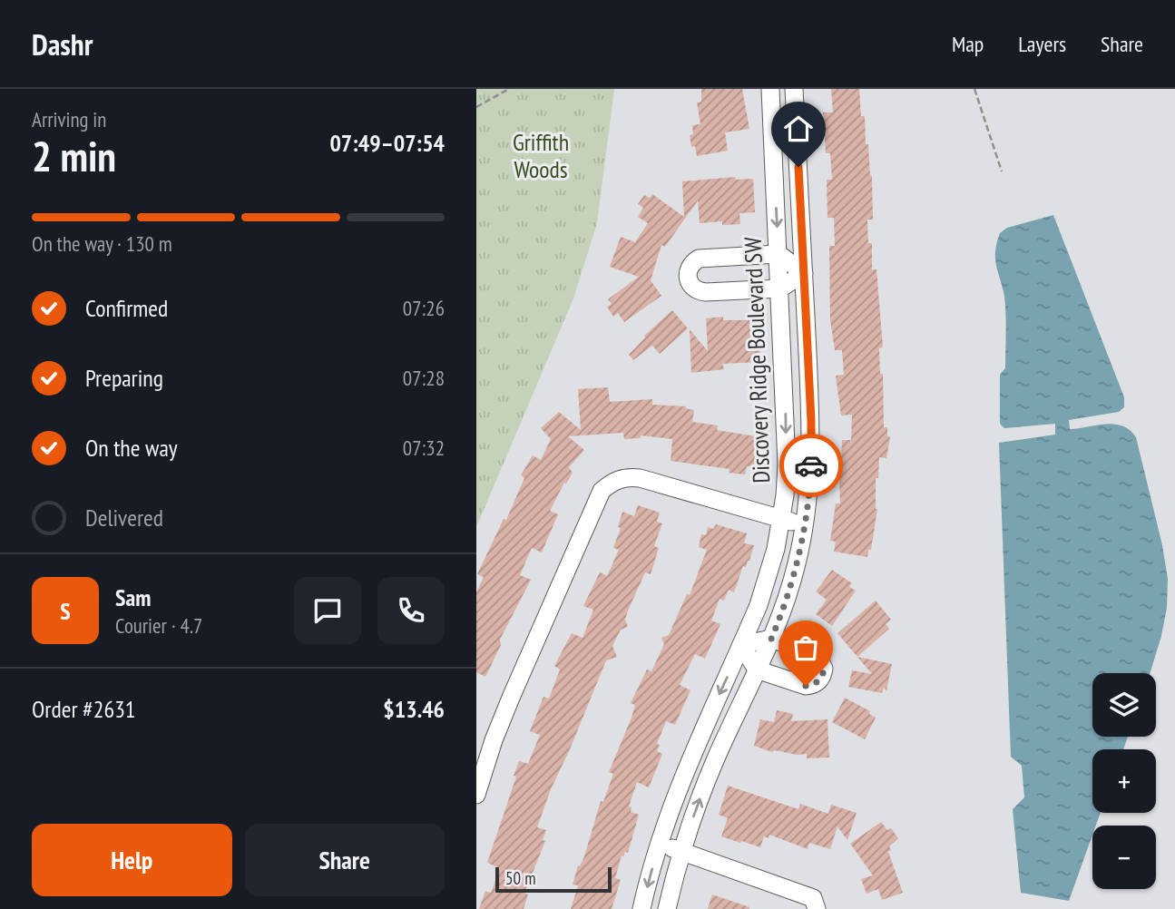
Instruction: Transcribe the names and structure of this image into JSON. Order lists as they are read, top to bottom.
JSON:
{
  "streets": {
    "street": ["Discovery Ridge Boulevard SW"]
  },
  "parks": ["Griffith Woods"],
  "scale_bar": "50 m",
  "page": {
    "header": "Dashr",
    "nav": ["Map", "Layers", "Share"],
    "heading": ["2 min", "Arriving in", "07:49–07:54"],
    "panel": [
      "Sam",
      "Courier · 4.7",
      "Order #2631",
      "$13.46"
    ],
    "bar": "On the way · 130 m",
    "list": [
      ["Confirmed", "07:26"],
      ["Preparing", "07:28"],
      ["On the way", "07:32"],
      "Delivered"
    ],
    "round": "S",
    "map_buttons": ["+", "−"],
    "buttons": ["Help", "Share"],
    "scale": "50 m"
  }
}
